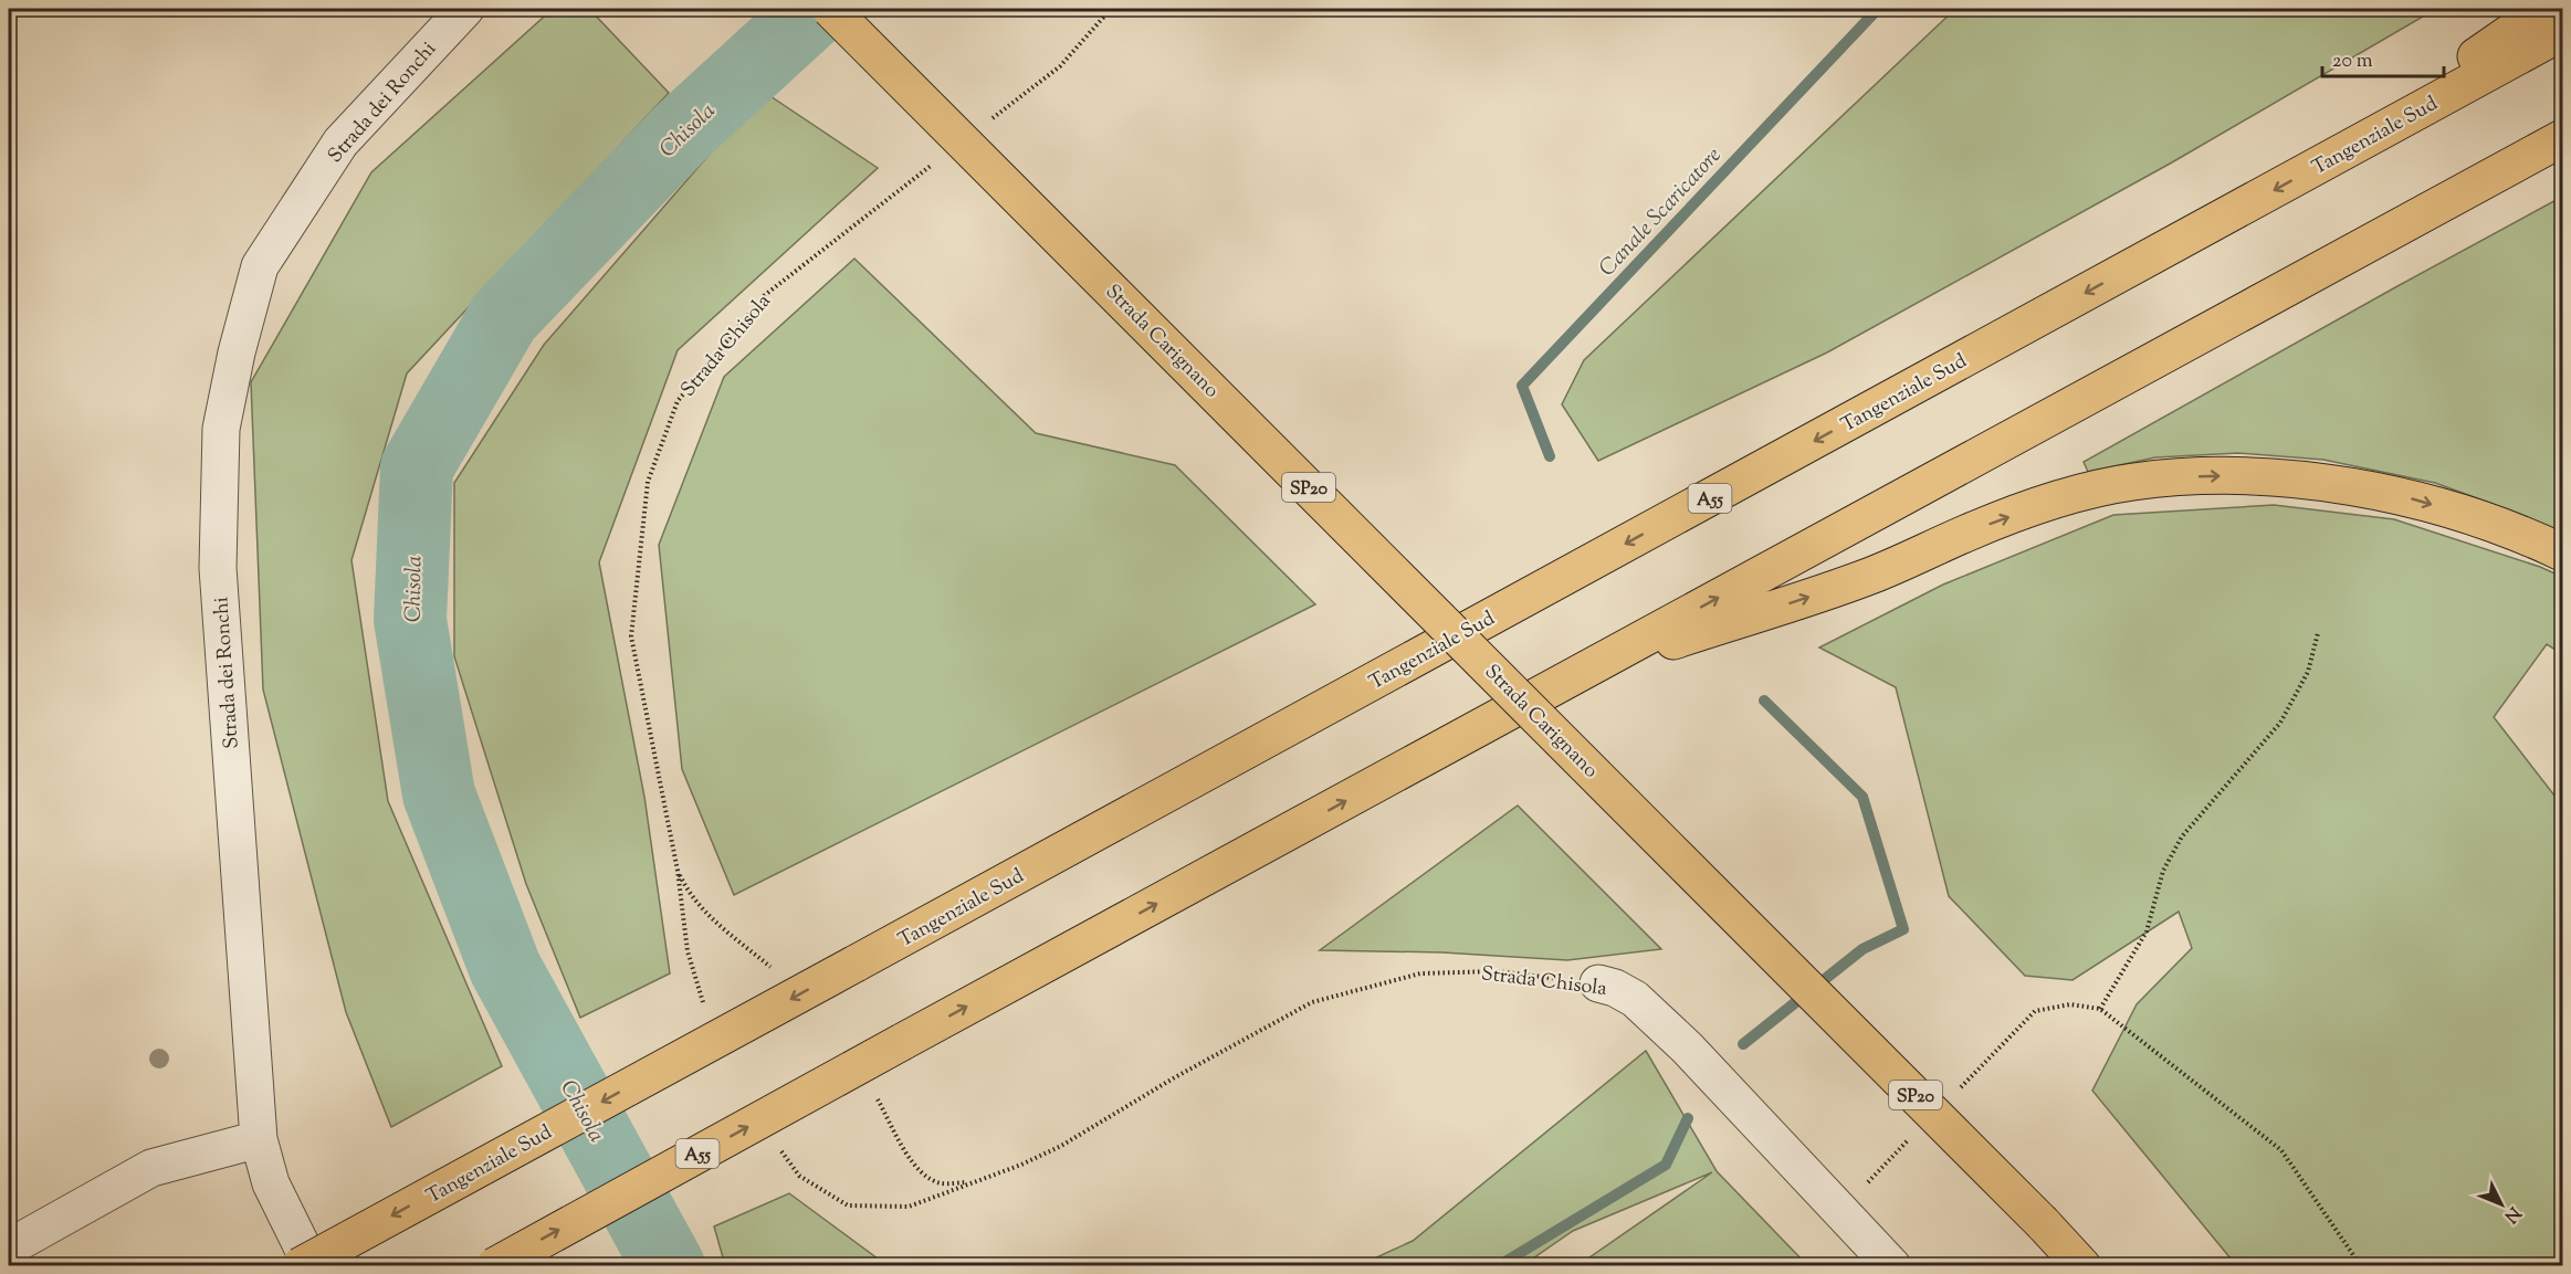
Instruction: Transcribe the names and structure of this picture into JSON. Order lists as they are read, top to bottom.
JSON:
{
  "streets": {
    "main road": [
      "Tangenziale Sud",
      "Strada Carignano",
      "SP20",
      "A55"
    ],
    "street": ["Strada dei Ronchi", "Strada Chisola"]
  },
  "water": ["Chisola", "Canale Scaricatore"],
  "scale_bar": "20 m",
  "north": "bottom right"
}
